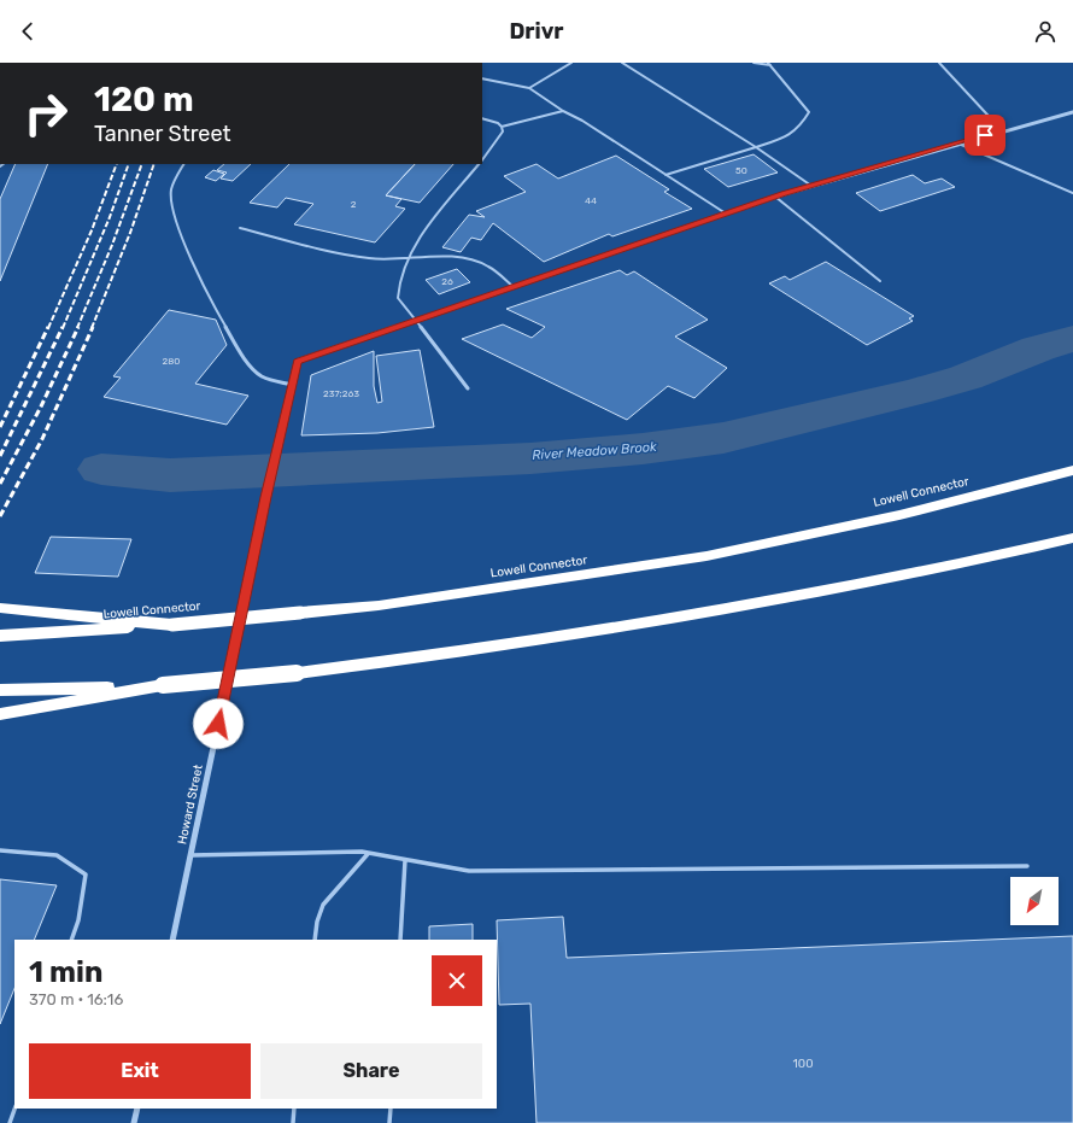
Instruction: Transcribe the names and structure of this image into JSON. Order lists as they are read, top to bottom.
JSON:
{
  "streets": {
    "highway": ["Lowell Connector"],
    "street": ["Howard Street"]
  },
  "water": ["River Meadow Brook"],
  "house_numbers": [
    "50",
    "44",
    "2",
    "26",
    "280",
    "237;263",
    "100"
  ],
  "north": "bottom left",
  "page": {
    "header": "Drivr",
    "turn": ["120 m", "Tanner Street"],
    "heading": ["1 min", "370 m · 16:16"],
    "buttons": ["Exit", "Share"]
  }
}
